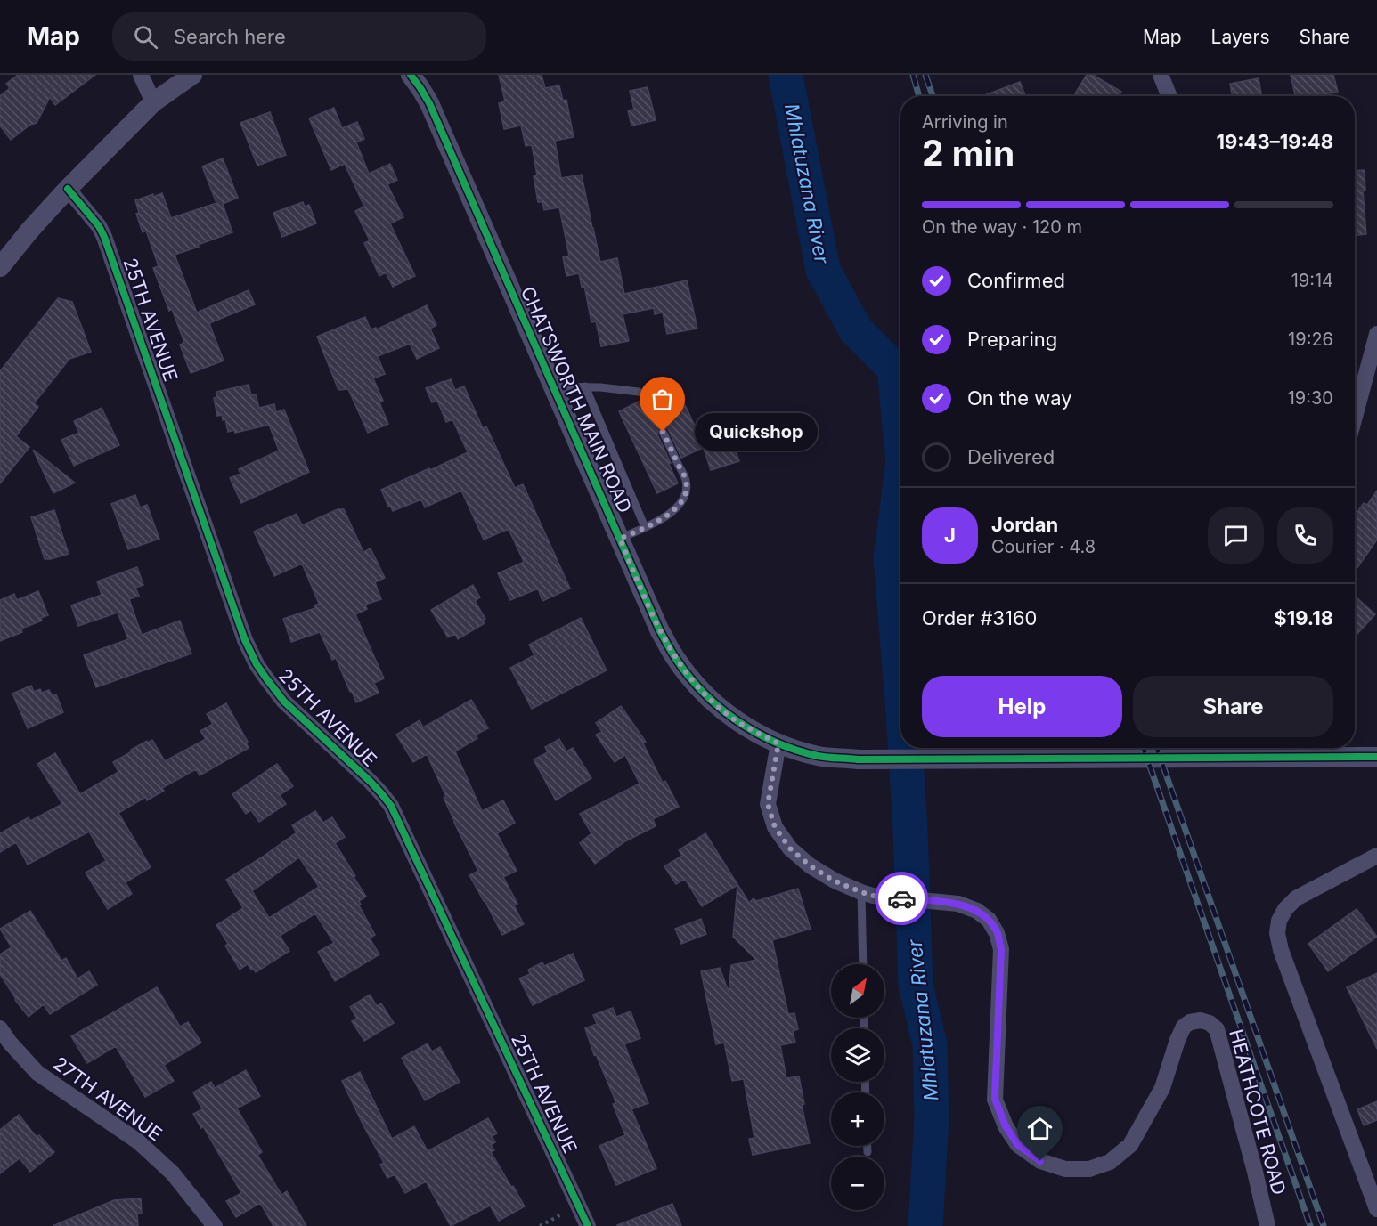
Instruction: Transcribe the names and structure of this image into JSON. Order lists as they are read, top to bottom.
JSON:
{
  "streets": {
    "street": [
      "25TH AVENUE",
      "CHATSWORTH MAIN ROAD",
      "27TH AVENUE",
      "HEATHCOTE ROAD"
    ]
  },
  "crossings": [
    ["CHATSWORTH MAIN ROAD", "HEATHCOTE ROAD"]
  ],
  "water": ["Mhlatuzana River"],
  "places": ["Quickshop"],
  "north": "top right",
  "page": {
    "header": "Map",
    "search": "Search here",
    "nav": ["Map", "Layers", "Share"],
    "heading": ["2 min", "Arriving in", "19:43–19:48"],
    "panel": [
      "Jordan",
      "Courier · 4.8",
      "Order #3160",
      "$19.18"
    ],
    "bar": "On the way · 120 m",
    "list": [
      ["Confirmed", "19:14"],
      ["Preparing", "19:26"],
      ["On the way", "19:30"],
      "Delivered"
    ],
    "bubble": "Quickshop",
    "round": "J",
    "buttons": ["Help", "Share"],
    "map_buttons": ["+", "−"]
  }
}
